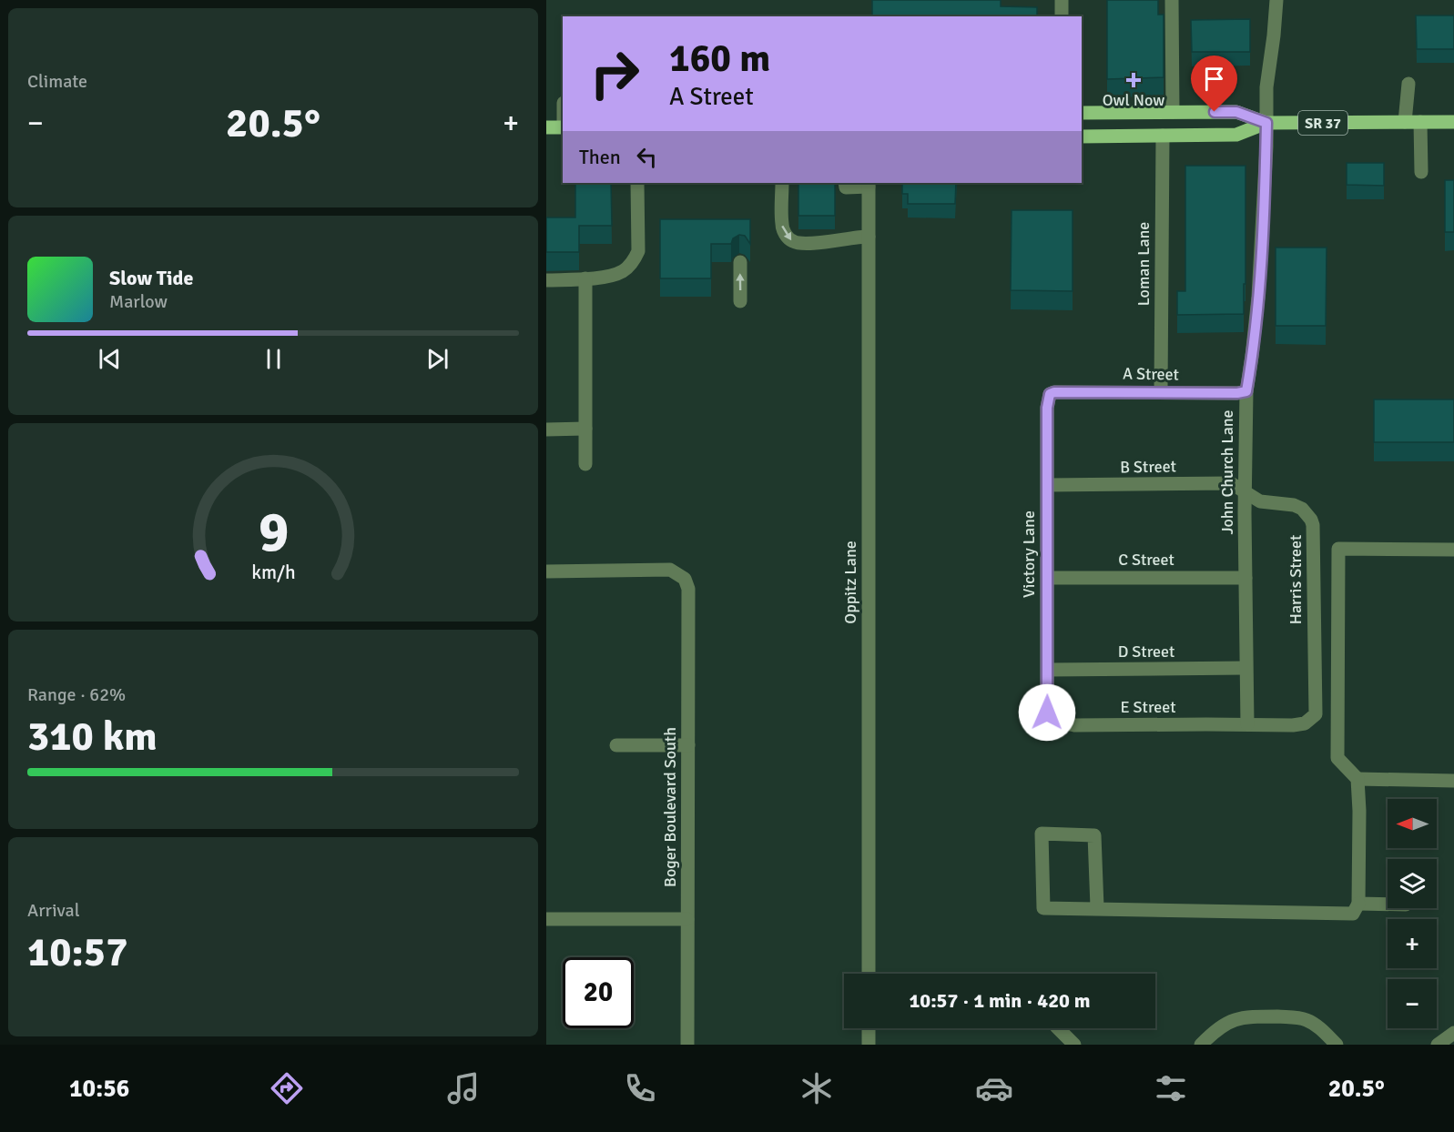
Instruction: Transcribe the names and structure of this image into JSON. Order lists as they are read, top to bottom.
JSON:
{
  "streets": {
    "main road": ["SR 37"],
    "street": [
      "Loman Lane",
      "A Street",
      "B Street",
      "John Church Lane",
      "Victory Lane",
      "C Street",
      "Harris Street",
      "Oppitz Lane",
      "D Street",
      "E Street",
      "Boger Boulevard South"
    ]
  },
  "crossings": [
    ["SR 37", "Loman Lane"],
    ["SR 37", "John Church Lane"],
    ["Loman Lane", "A Street"],
    ["A Street", "John Church Lane"],
    ["A Street", "Victory Lane"],
    ["B Street", "John Church Lane"],
    ["B Street", "Victory Lane"],
    ["B Street", "Harris Street"],
    ["John Church Lane", "C Street"],
    ["John Church Lane", "Harris Street"],
    ["John Church Lane", "D Street"],
    ["John Church Lane", "E Street"],
    ["Victory Lane", "C Street"],
    ["Victory Lane", "D Street"],
    ["Victory Lane", "E Street"],
    ["Harris Street", "E Street"]
  ],
  "places": {
    "health": ["Owl Now"]
  },
  "north": "left",
  "page": {
    "tile": [
      "Climate",
      ["Range · 62%", "310 km"],
      ["Arrival", "10:57"]
    ],
    "turn": ["160 m", "A Street"],
    "heat": ["−", "20.5°", "+"],
    "then": "Then",
    "song": ["Slow Tide", "Marlow"],
    "map_buttons": ["+", "−"],
    "limit": "20",
    "trip": "10:57 · 1 min · 420 m",
    "tabs": ["10:56", "20.5°"],
    "gauge": ["9", "km/h"]
  }
}
